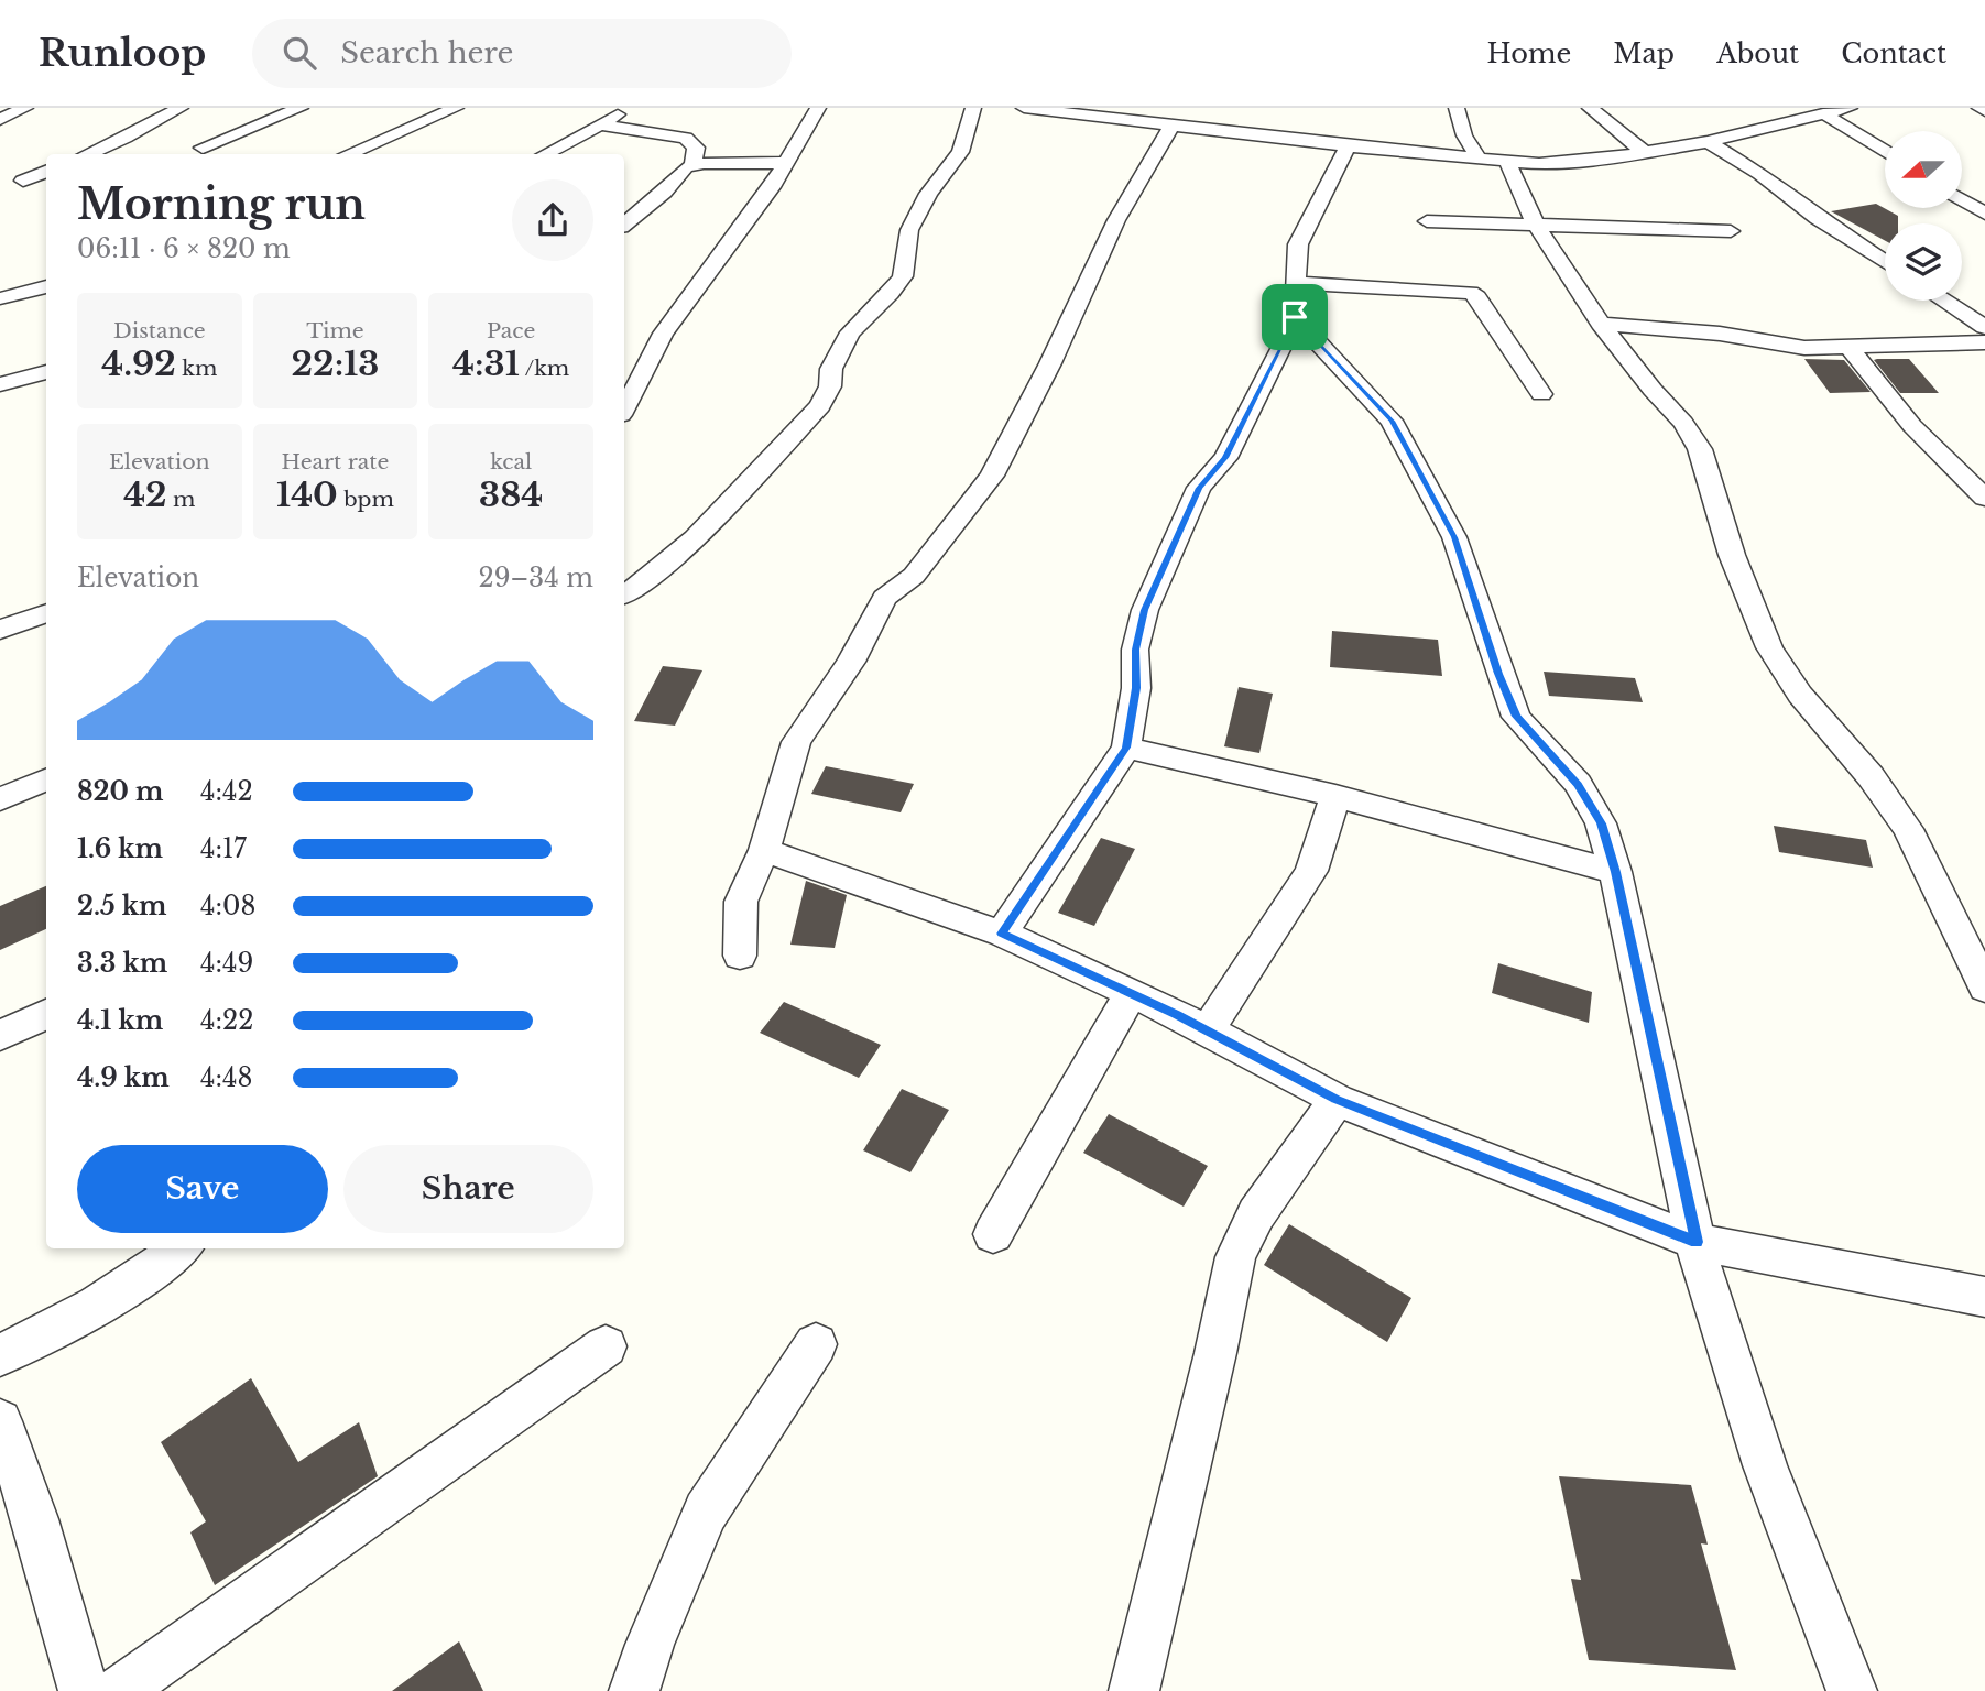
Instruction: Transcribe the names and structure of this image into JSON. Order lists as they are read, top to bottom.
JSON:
{
  "north": "left",
  "page": {
    "header": "Runloop",
    "search": "Search here",
    "nav": [
      "Home",
      "Map",
      "About",
      "Contact"
    ],
    "heading": ["Morning run", "06:11 · 6 × 820 m"],
    "stats": [
      ["Distance", "4.92 km"],
      ["Time", "22:13"],
      ["Pace", "4:31 /km"],
      ["Elevation", "42 m"],
      ["Heart rate", "140 bpm"],
      ["kcal", "384"]
    ],
    "chart": ["Elevation", "29–34 m"],
    "list": [
      {
        "name": "820 m",
        "note": "4:42"
      },
      {
        "name": "1.6 km",
        "note": "4:17"
      },
      {
        "name": "2.5 km",
        "note": "4:08"
      },
      {
        "name": "3.3 km",
        "note": "4:49"
      },
      {
        "name": "4.1 km",
        "note": "4:22"
      },
      {
        "name": "4.9 km",
        "note": "4:48"
      }
    ],
    "buttons": ["Save", "Share"]
  }
}
